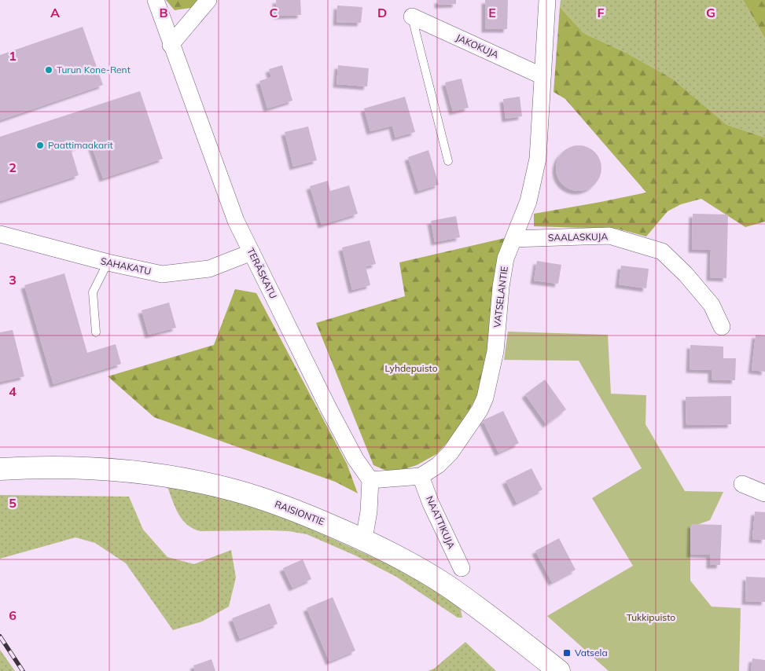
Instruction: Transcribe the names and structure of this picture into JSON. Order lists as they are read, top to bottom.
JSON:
{
  "streets": {
    "main road": ["RAISIONTIE"],
    "street": [
      "JAKOKUJA",
      "SAALASKUJA",
      "SAHAKATU",
      "TERÄSKATU",
      "VATSELANTIE",
      "NAATTIKUJA"
    ]
  },
  "crossings": [
    ["JAKOKUJA", "VATSELANTIE"],
    ["SAALASKUJA", "VATSELANTIE"],
    ["SAHAKATU", "TERÄSKATU"],
    ["TERÄSKATU", "VATSELANTIE"],
    ["VATSELANTIE", "NAATTIKUJA"]
  ],
  "parks": ["Lyhdepuisto", "Tukkipuisto"],
  "places": {
    "other": ["Turun Kone-Rent", "Paattimaakarit"],
    "transit": ["Vatsela"]
  },
  "grid": {
    "columns": [
      "A",
      "B",
      "C",
      "D",
      "E",
      "F",
      "G"
    ],
    "rows": [
      "1",
      "2",
      "3",
      "4",
      "5",
      "6"
    ]
  }
}
